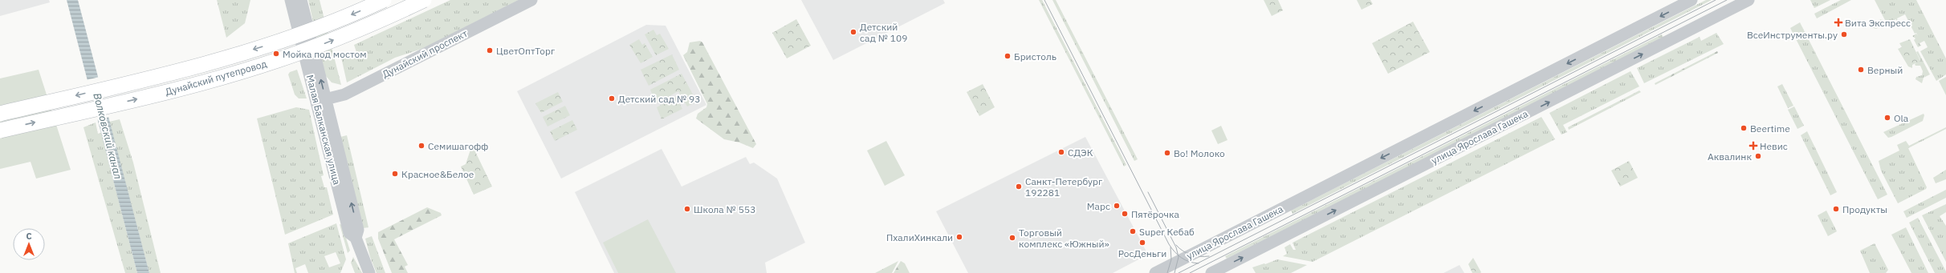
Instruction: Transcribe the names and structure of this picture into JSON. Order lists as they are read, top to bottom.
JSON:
{
  "streets": {
    "main road": ["Дунайский путепровод"],
    "street": ["Дунайский проспект", "Малая Балканская улица", "улица Ярослава Гашека"]
  },
  "crossings": [
    ["Дунайский проспект", "Малая Балканская улица"]
  ],
  "water": ["Волковский канал"],
  "places": {
    "health": ["Вита Экспресс", "Невис"],
    "other": [
      "Детский сад № 109",
      "ВсеИнструменты.ру",
      "ЦветОптТорг",
      "Мойка под мостом",
      "Бристоль",
      "Верный",
      "Детский сад № 93",
      "Ola",
      "Beertime",
      "Семишагофф",
      "СДЭК",
      "Во! Молоко",
      "Аквалинк",
      "Красное&Белое",
      "Санкт-Петербург 192281",
      "Марс",
      "Школа № 553",
      "Продукты",
      "Пятёрочка",
      "Super Кебаб",
      "ПхалиХинкали",
      "Торговый комплекс «Южный»",
      "РосДеньги"
    ]
  },
  "north": "top"
}
